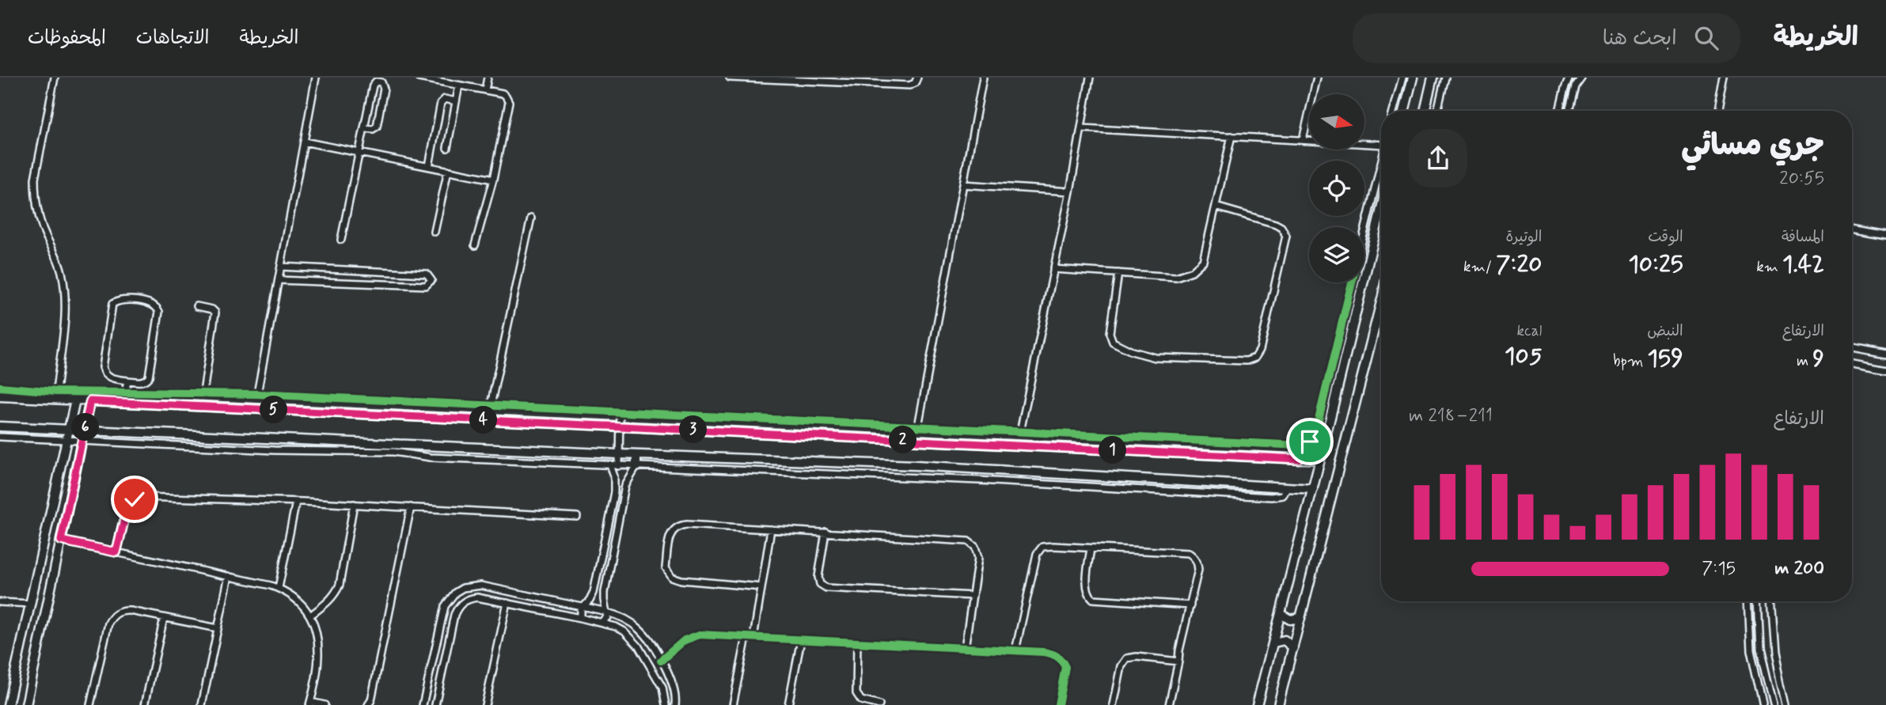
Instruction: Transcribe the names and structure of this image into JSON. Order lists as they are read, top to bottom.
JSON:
{
  "north": "right",
  "page": {
    "header": "الخريطة",
    "search": "ابحث هنا",
    "nav": ["الخريطة", "الاتجاهات", "المحفوظات"],
    "heading": ["جري مسائي", "20:55"],
    "stats": [
      ["المسافة", "1.42 km"],
      ["الوقت", "10:25"],
      ["الوتيرة", "7:20 /km"],
      ["الارتفاع", "9 m"],
      ["النبض", "159 bpm"],
      ["kcal", "105"]
    ],
    "chart": ["الارتفاع", "211–218 m"],
    "pins": [
      "5",
      "4",
      "6",
      "3",
      "2",
      "1"
    ],
    "list": [
      {
        "name": "200 m",
        "note": "7:15"
      }
    ]
  }
}
